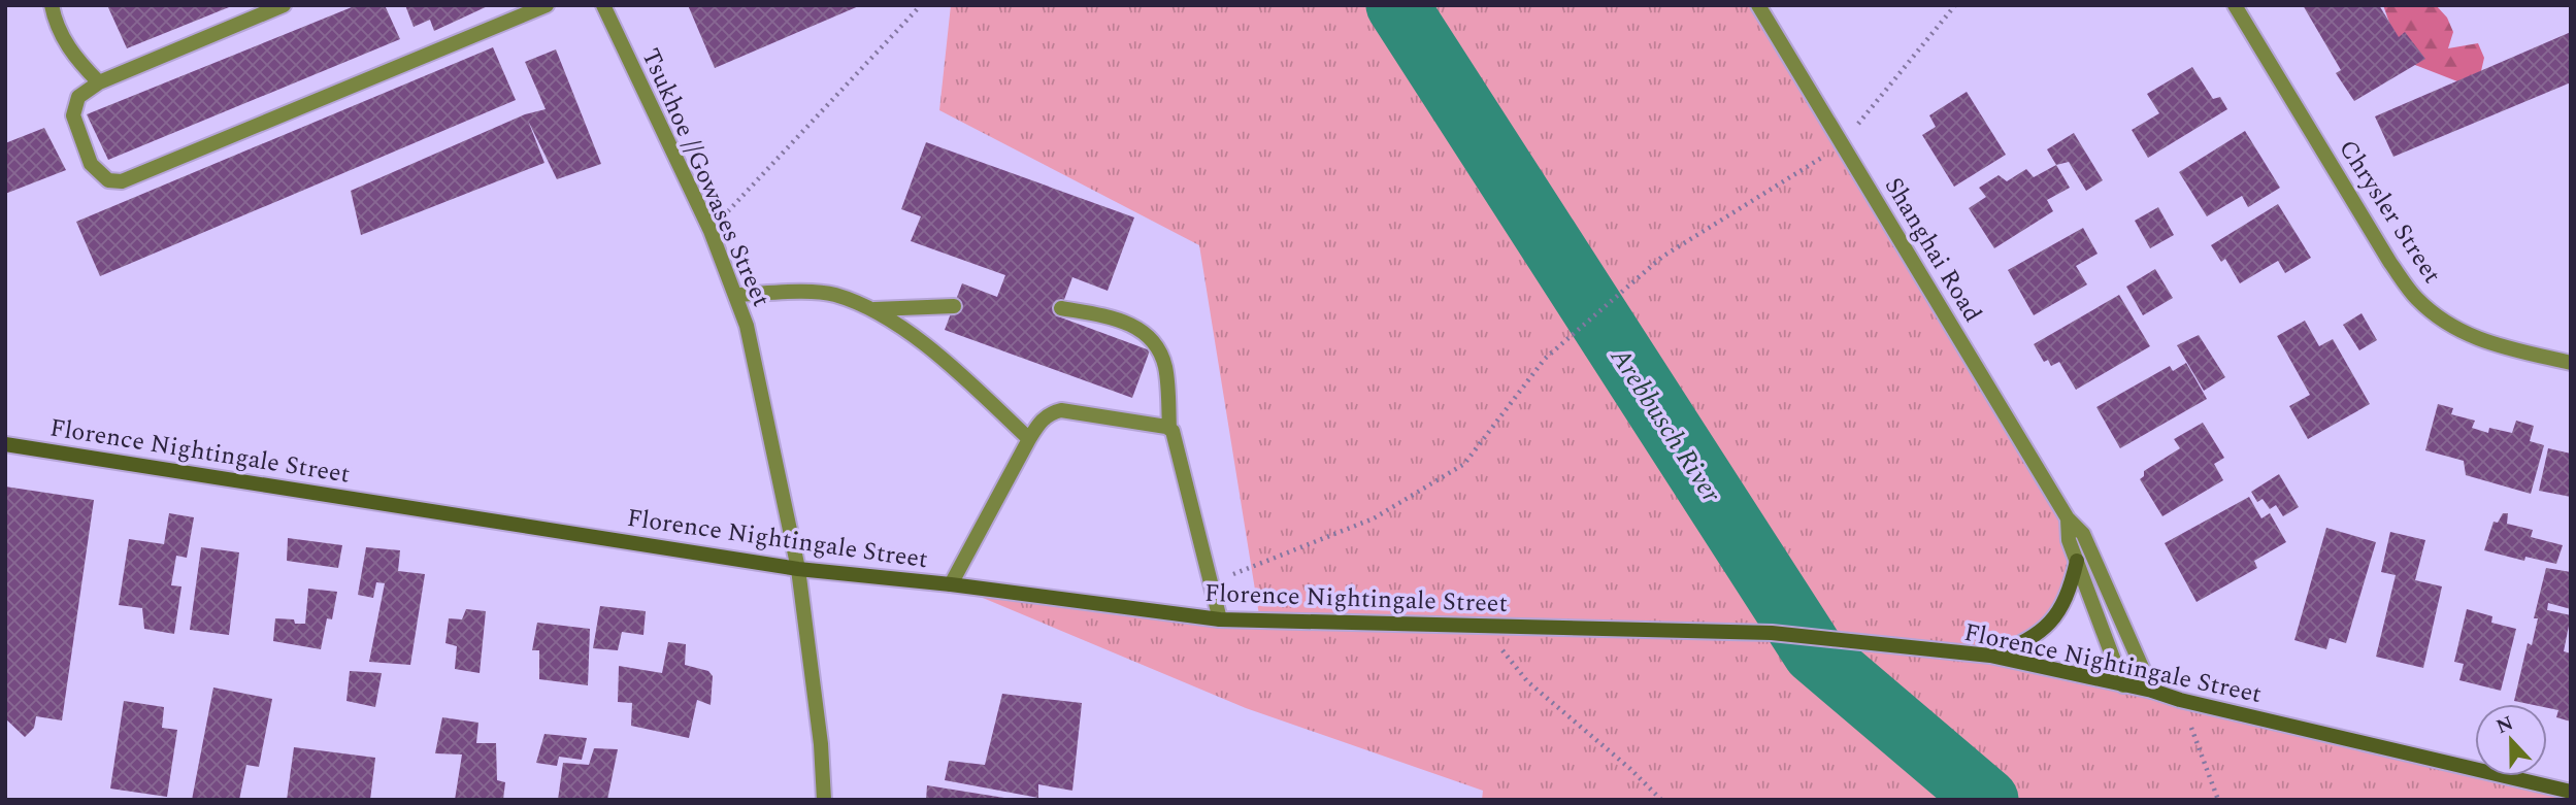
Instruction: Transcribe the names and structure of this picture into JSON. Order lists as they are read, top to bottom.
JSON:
{
  "streets": {
    "main road": ["Florence Nightingale Street"],
    "street": ["Tsukhoe //Gowases Street", "Chrysler Street", "Shanghai Road"]
  },
  "crossings": [
    ["Tsukhoe //Gowases Street", "Florence Nightingale Street"],
    ["Shanghai Road", "Florence Nightingale Street"]
  ],
  "water": ["Arebbusch River"],
  "north": "top"
}
